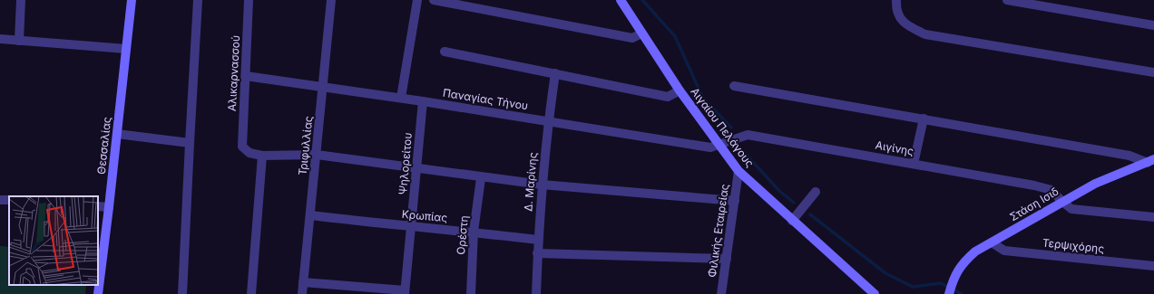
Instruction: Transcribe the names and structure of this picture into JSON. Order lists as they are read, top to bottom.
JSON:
{
  "streets": {
    "street": [
      "Αλικαρνασσού",
      "Παναγίας Τήνου",
      "Αιγαίου Πελάγους",
      "Θεσσαλίας",
      "Τριφυλλίας",
      "Αιγίνης",
      "Ψηλορείτου",
      "Δ. Μαρίνης",
      "Στάση Ισιδ",
      "Κρωπίας",
      "Φιλικής Εταιρείας",
      "Ορέστη",
      "Τερψιχόρης"
    ]
  },
  "crossings": [
    ["Αλικαρνασσού", "Παναγίας Τήνου"],
    ["Παναγίας Τήνου", "Αιγαίου Πελάγους"],
    ["Παναγίας Τήνου", "Τριφυλλίας"],
    ["Παναγίας Τήνου", "Αιγίνης"],
    ["Παναγίας Τήνου", "Ψηλορείτου"],
    ["Παναγίας Τήνου", "Δ. Μαρίνης"],
    ["Αιγαίου Πελάγους", "Αιγίνης"],
    ["Αιγαίου Πελάγους", "Φιλικής Εταιρείας"],
    ["Τριφυλλίας", "Κρωπίας"],
    ["Αιγίνης", "Στάση Ισιδ"],
    ["Ψηλορείτου", "Κρωπίας"],
    ["Δ. Μαρίνης", "Κρωπίας"],
    ["Στάση Ισιδ", "Τερψιχόρης"],
    ["Κρωπίας", "Ορέστη"]
  ]
}
